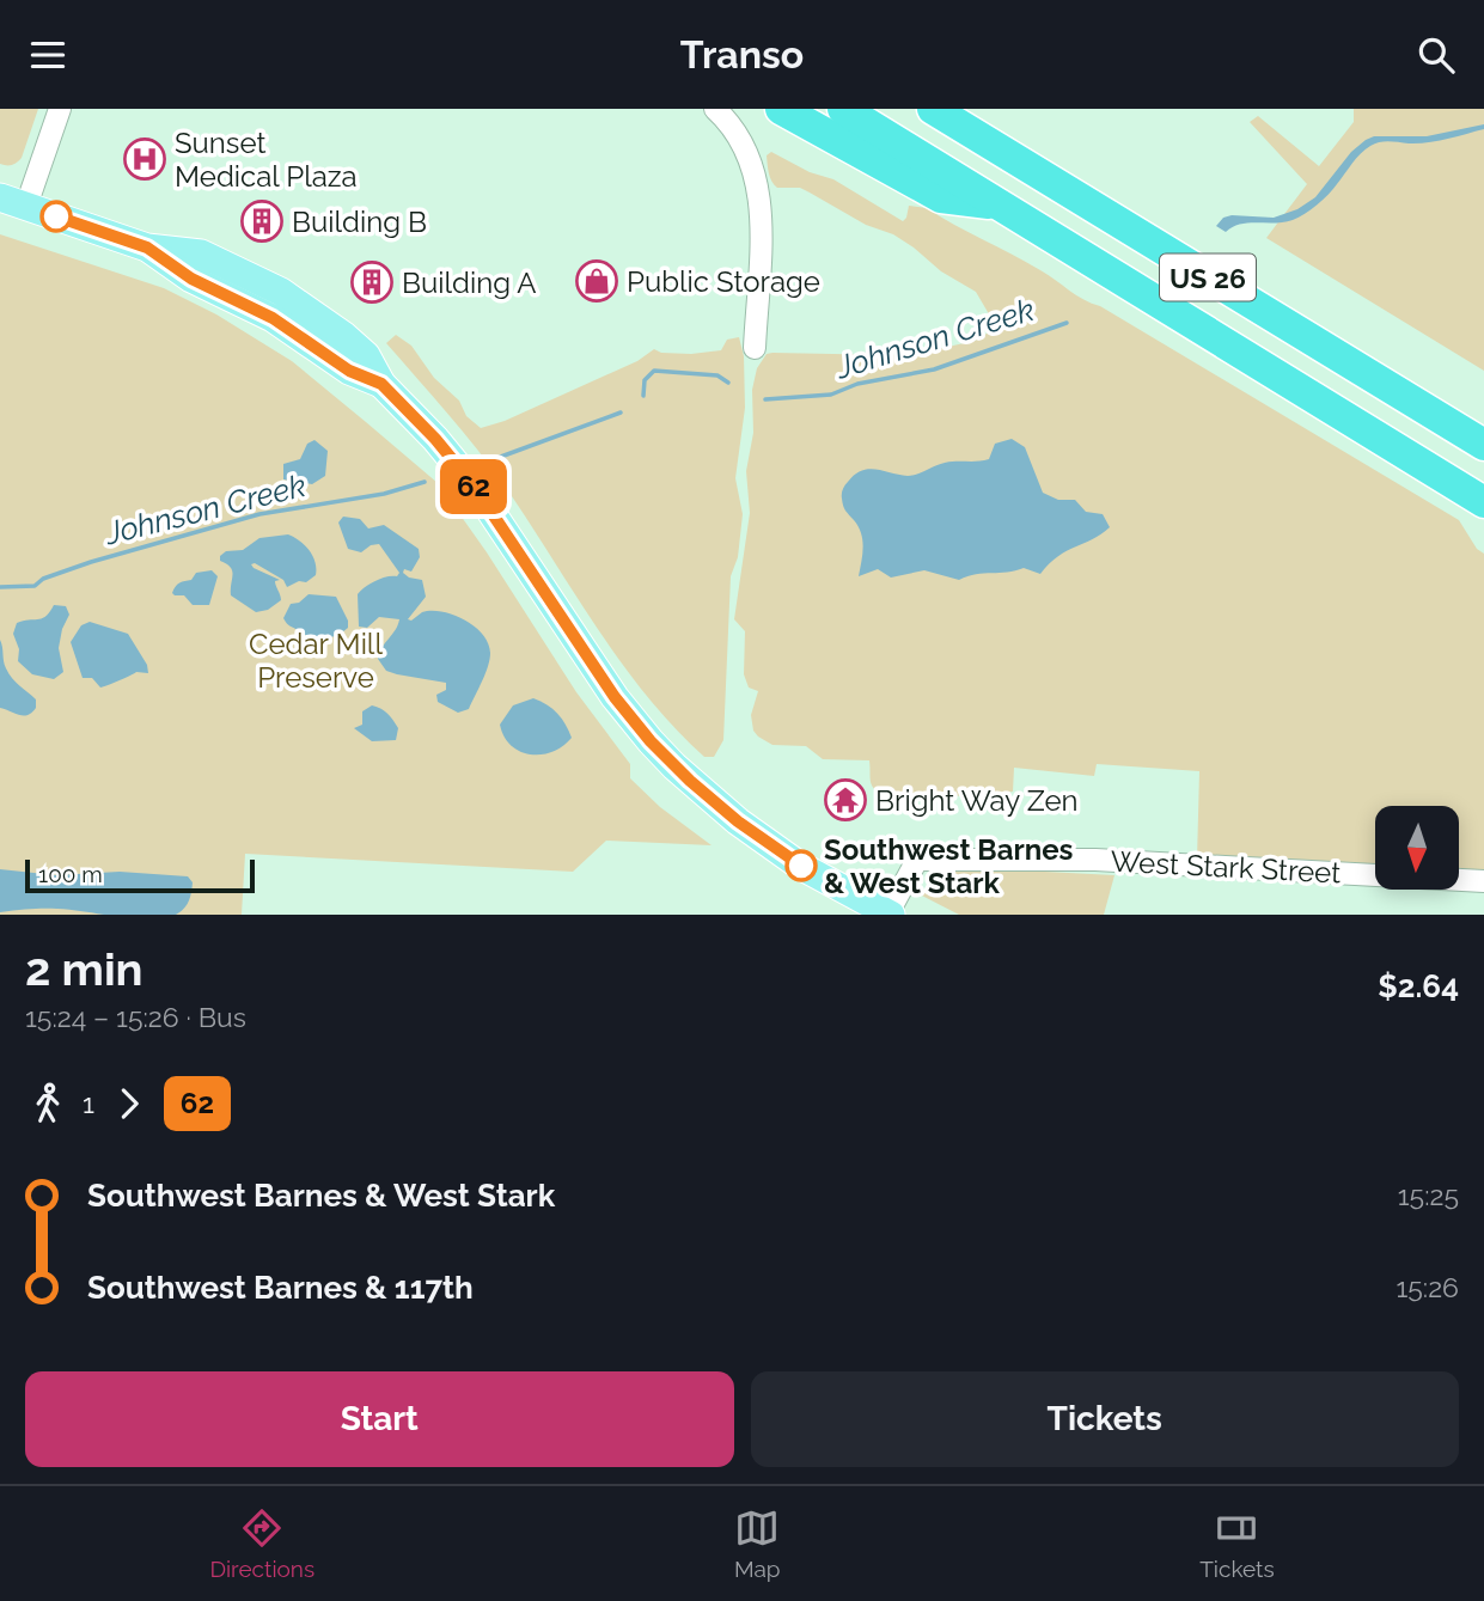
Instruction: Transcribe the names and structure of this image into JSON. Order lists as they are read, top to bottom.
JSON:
{
  "streets": {
    "highway": ["US 26"],
    "street": ["West Stark Street"]
  },
  "water": ["Johnson Creek"],
  "parks": ["Cedar Mill Preserve"],
  "places": {
    "hospital": ["Sunset Medical Plaza"],
    "building": ["Building B", "Building A"],
    "shop": ["Public Storage"],
    "temple": ["Bright Way Zen"],
    "other": ["Southwest Barnes & West Stark"]
  },
  "lines": ["bus line 62"],
  "scale_bar": "100 m",
  "north": "bottom",
  "page": {
    "header": "Transo",
    "on_map": "62",
    "scale": "100 m",
    "heading": ["2 min", "15:24 – 15:26 · Bus", "$2.64"],
    "legs": ["1", "62"],
    "list": [
      {
        "name": "Southwest Barnes & West Stark",
        "value": "15:25"
      },
      {
        "name": "Southwest Barnes & 117th",
        "value": "15:26"
      }
    ],
    "buttons": ["Start", "Tickets"],
    "tabs": ["Directions", "Map", "Tickets"]
  }
}
